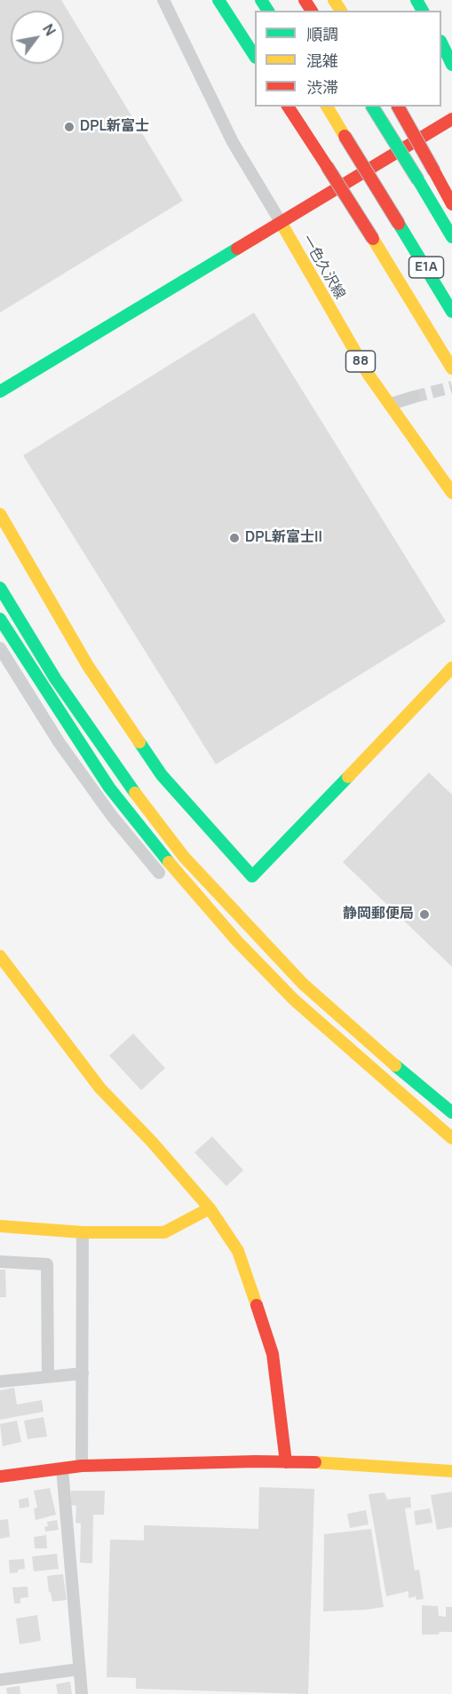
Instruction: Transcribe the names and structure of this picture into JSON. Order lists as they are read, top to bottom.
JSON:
{
  "streets": {
    "main road": ["一色久沢線", "E1A", "88"]
  },
  "places": ["DPL新富士", "DPL新富士II", "静岡郵便局"],
  "legend": ["順調", "混雑", "渋滞"],
  "north": "top right"
}
